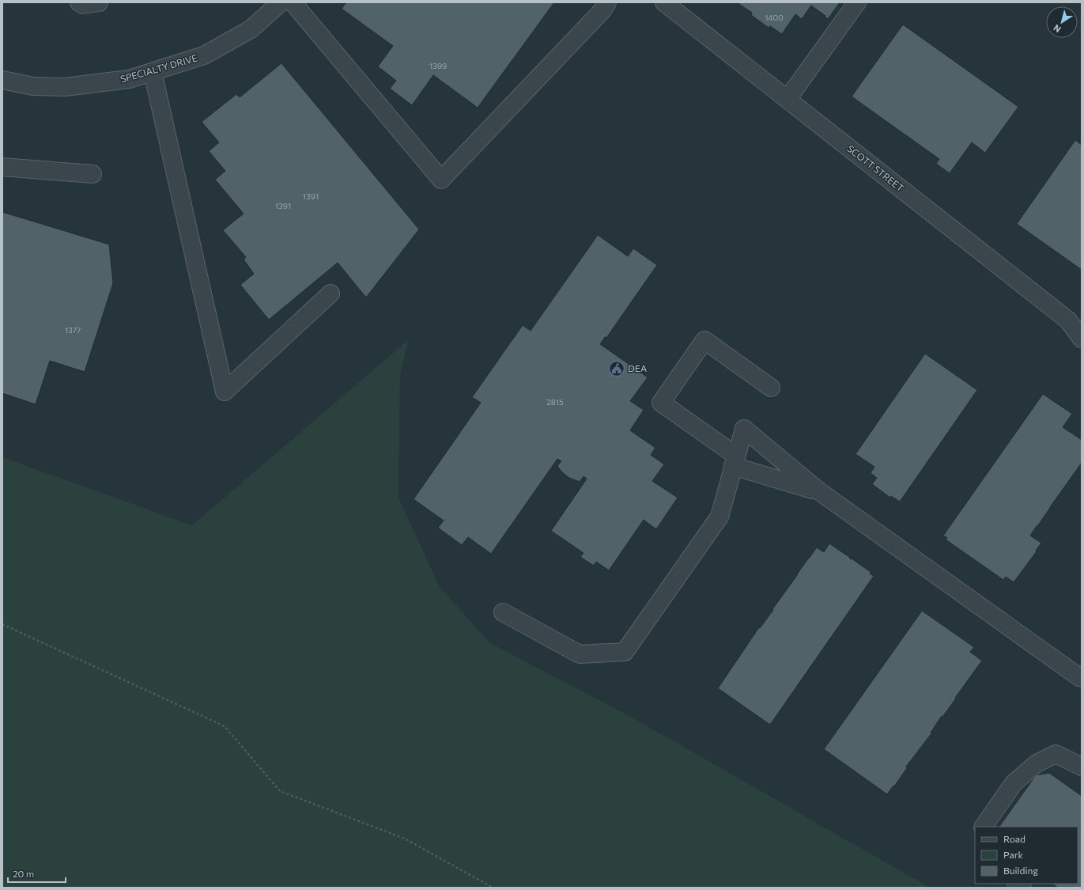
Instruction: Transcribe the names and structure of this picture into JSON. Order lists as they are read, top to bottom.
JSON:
{
  "streets": {
    "street": ["SPECIALTY DRIVE", "SCOTT STREET"]
  },
  "places": {
    "public building": ["DEA"]
  },
  "house_numbers": [
    "1400",
    "1399",
    "1391",
    "1391",
    "1377",
    "2815"
  ],
  "legend": ["Road", "Park", "Building"],
  "scale_bar": "20 m",
  "north": "bottom left"
}
